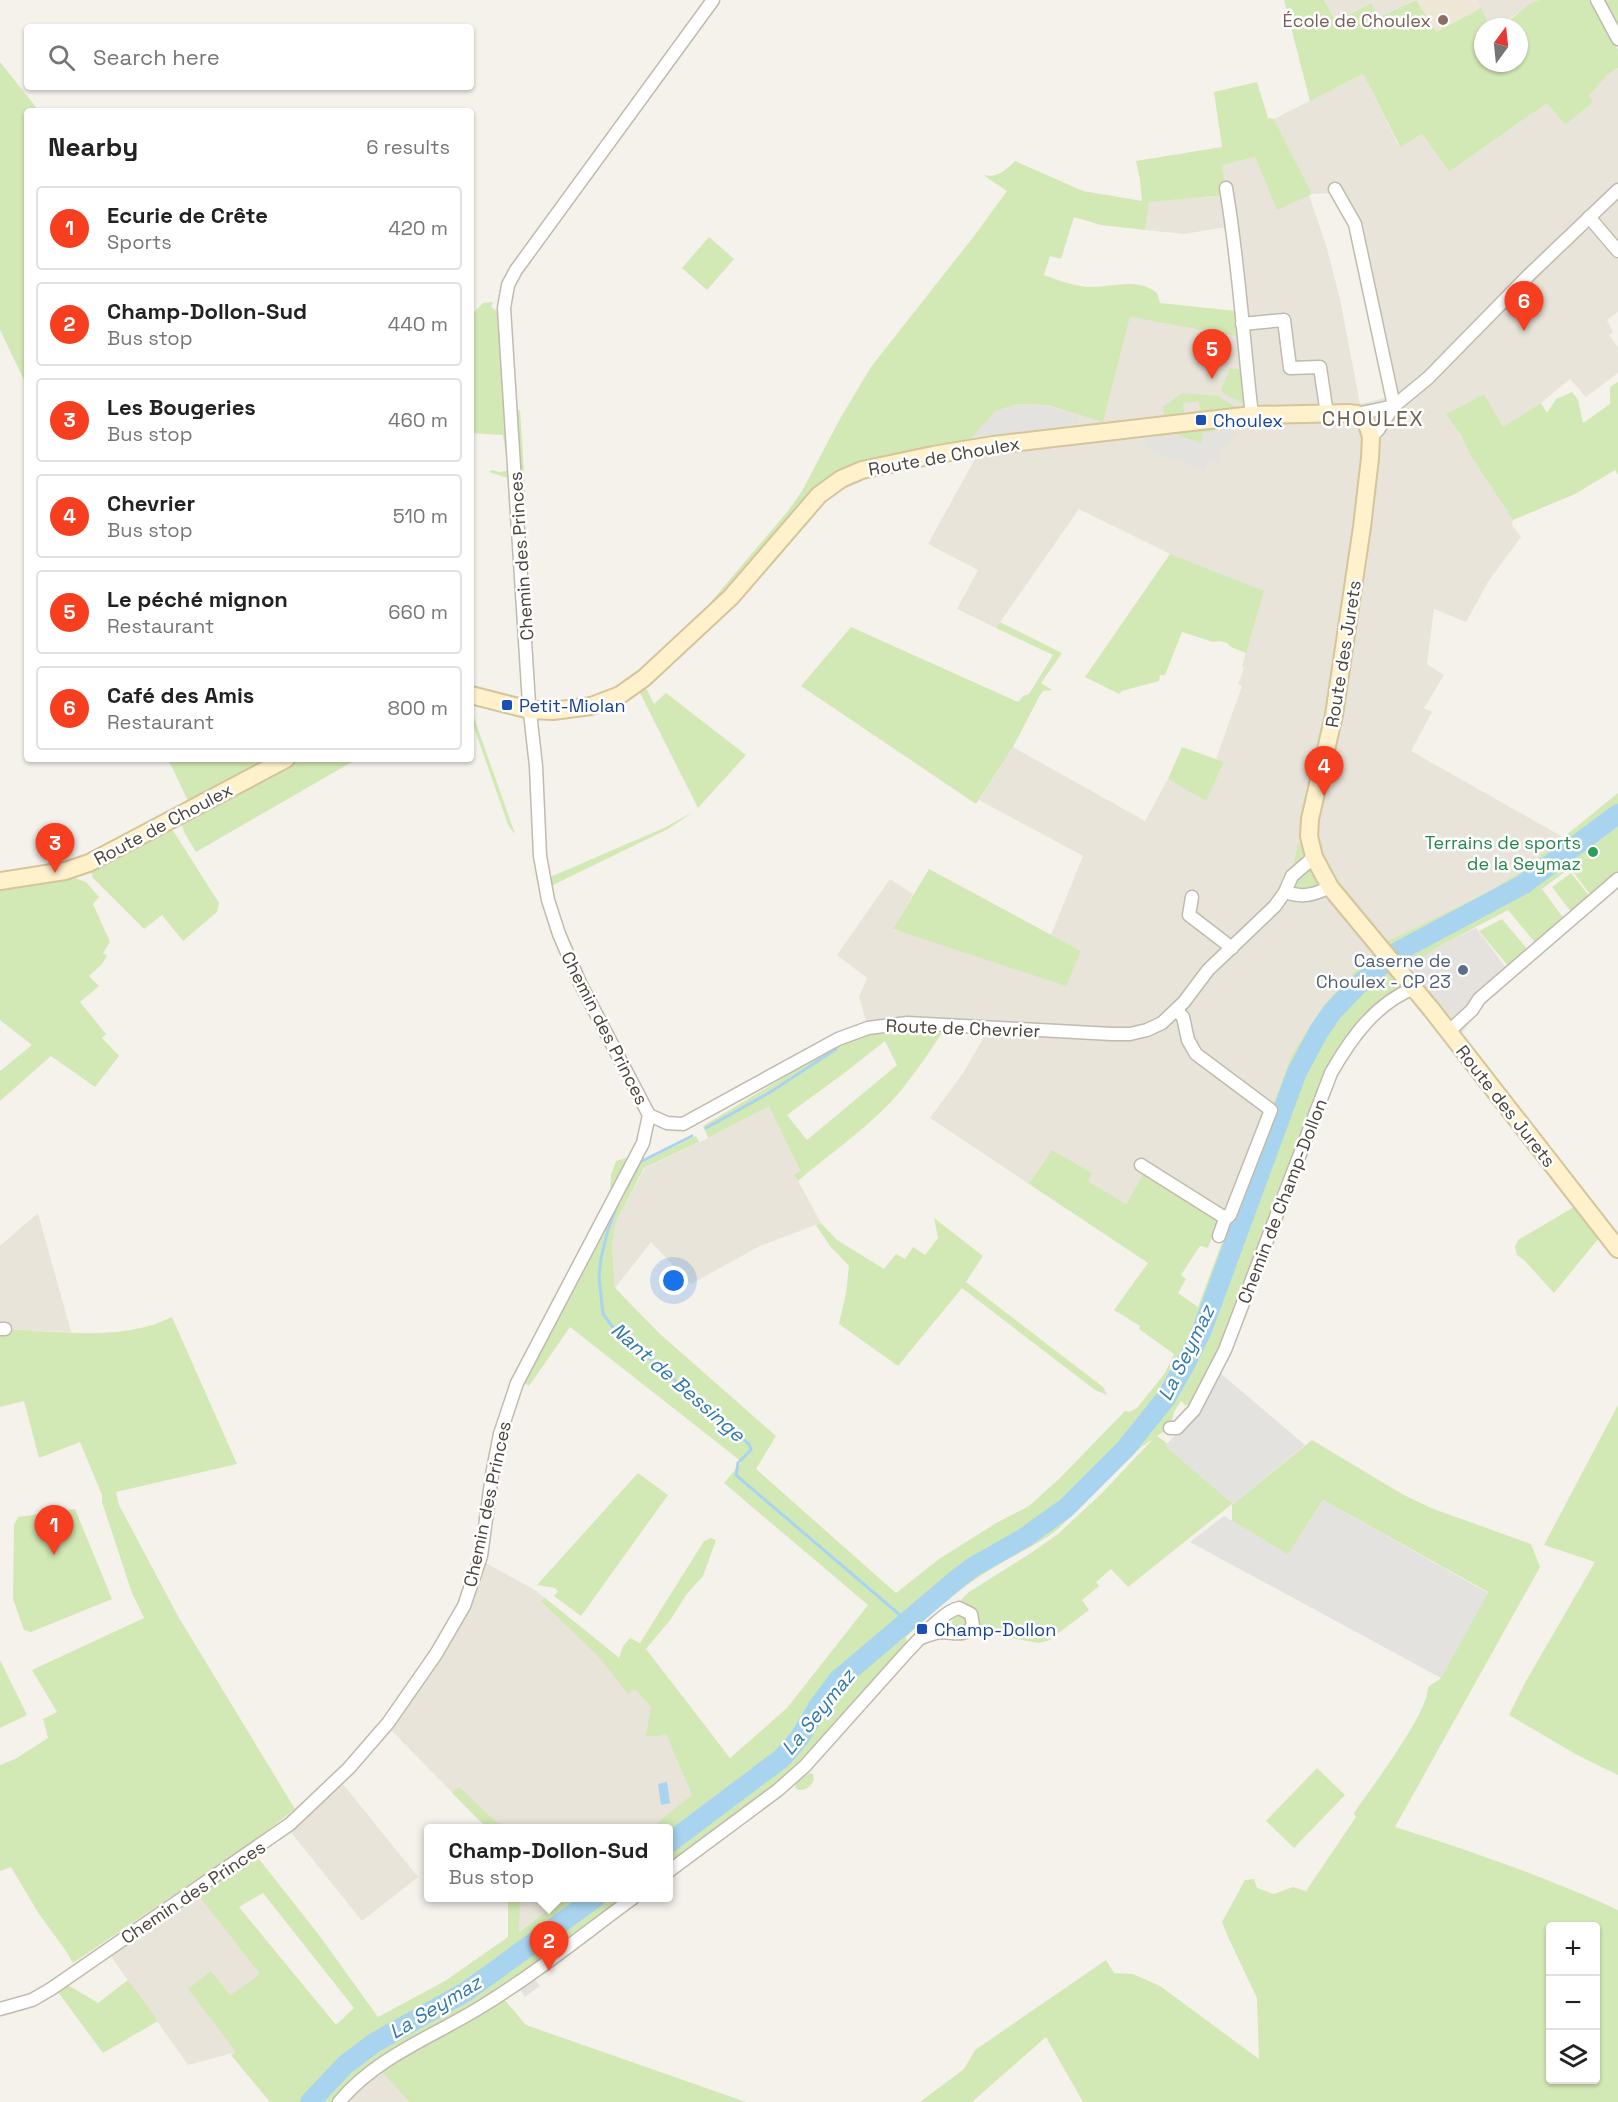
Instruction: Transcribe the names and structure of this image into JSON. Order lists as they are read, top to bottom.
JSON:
{
  "streets": {
    "street": [
      "Route de Choulex",
      "Chemin des Princes",
      "Route des Jurets",
      "Route de Chevrier",
      "Chemin de Champ-Dollon"
    ]
  },
  "crossings": [
    ["Route de Choulex", "Chemin des Princes"],
    ["Route de Choulex", "Route des Jurets"],
    ["Chemin des Princes", "Route de Chevrier"],
    ["Route des Jurets", "Route de Chevrier"],
    ["Route des Jurets", "Chemin de Champ-Dollon"]
  ],
  "districts": ["CHOULEX"],
  "water": ["La Seymaz", "Nant de Bessinge"],
  "places": {
    "other": ["École de Choulex", "Terrains de sports de la Seymaz", "Caserne de Choulex - CP 23"],
    "transit": ["Choulex", "Petit-Miolan", "Champ-Dollon"]
  },
  "north": "top",
  "page": {
    "search": "Search here",
    "heading": ["Nearby", "6 results"],
    "list": [
      {
        "mark": "1",
        "name": "Ecurie de Crête",
        "note": "Sports",
        "value": "420 m"
      },
      {
        "mark": "2",
        "name": "Champ-Dollon-Sud",
        "note": "Bus stop",
        "value": "440 m"
      },
      {
        "mark": "3",
        "name": "Les Bougeries",
        "note": "Bus stop",
        "value": "460 m"
      },
      {
        "mark": "4",
        "name": "Chevrier",
        "note": "Bus stop",
        "value": "510 m"
      },
      {
        "mark": "5",
        "name": "Le péché mignon",
        "note": "Restaurant",
        "value": "660 m"
      },
      {
        "mark": "6",
        "name": "Café des Amis",
        "note": "Restaurant",
        "value": "800 m"
      }
    ],
    "pins": [
      "6",
      "5",
      "4",
      "3",
      "1",
      "2"
    ],
    "popup": ["Champ-Dollon-Sud", "Bus stop"],
    "map_buttons": ["+", "−"]
  }
}
